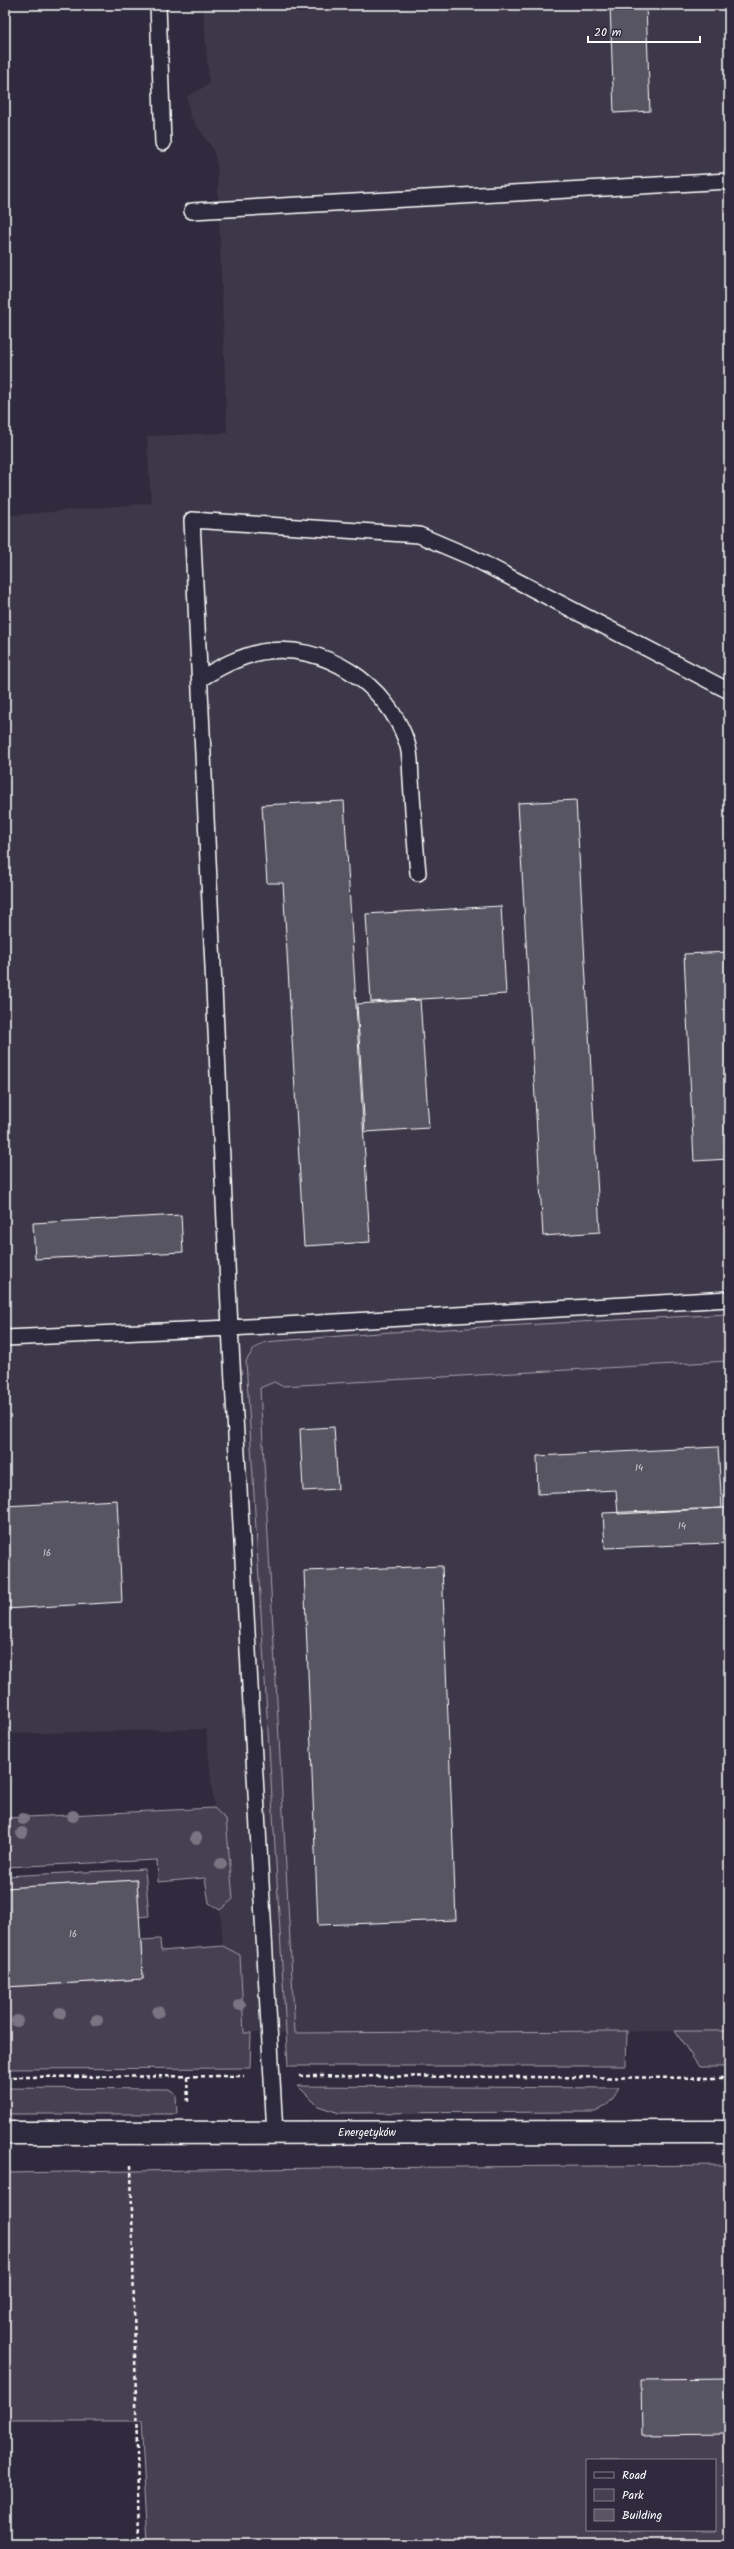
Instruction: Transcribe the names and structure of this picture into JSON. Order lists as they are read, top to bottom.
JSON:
{
  "streets": {
    "main road": ["Energetyków"]
  },
  "house_numbers": [
    "14",
    "14",
    "16",
    "16"
  ],
  "legend": ["Road", "Park", "Building"],
  "scale_bar": "20 m"
}
